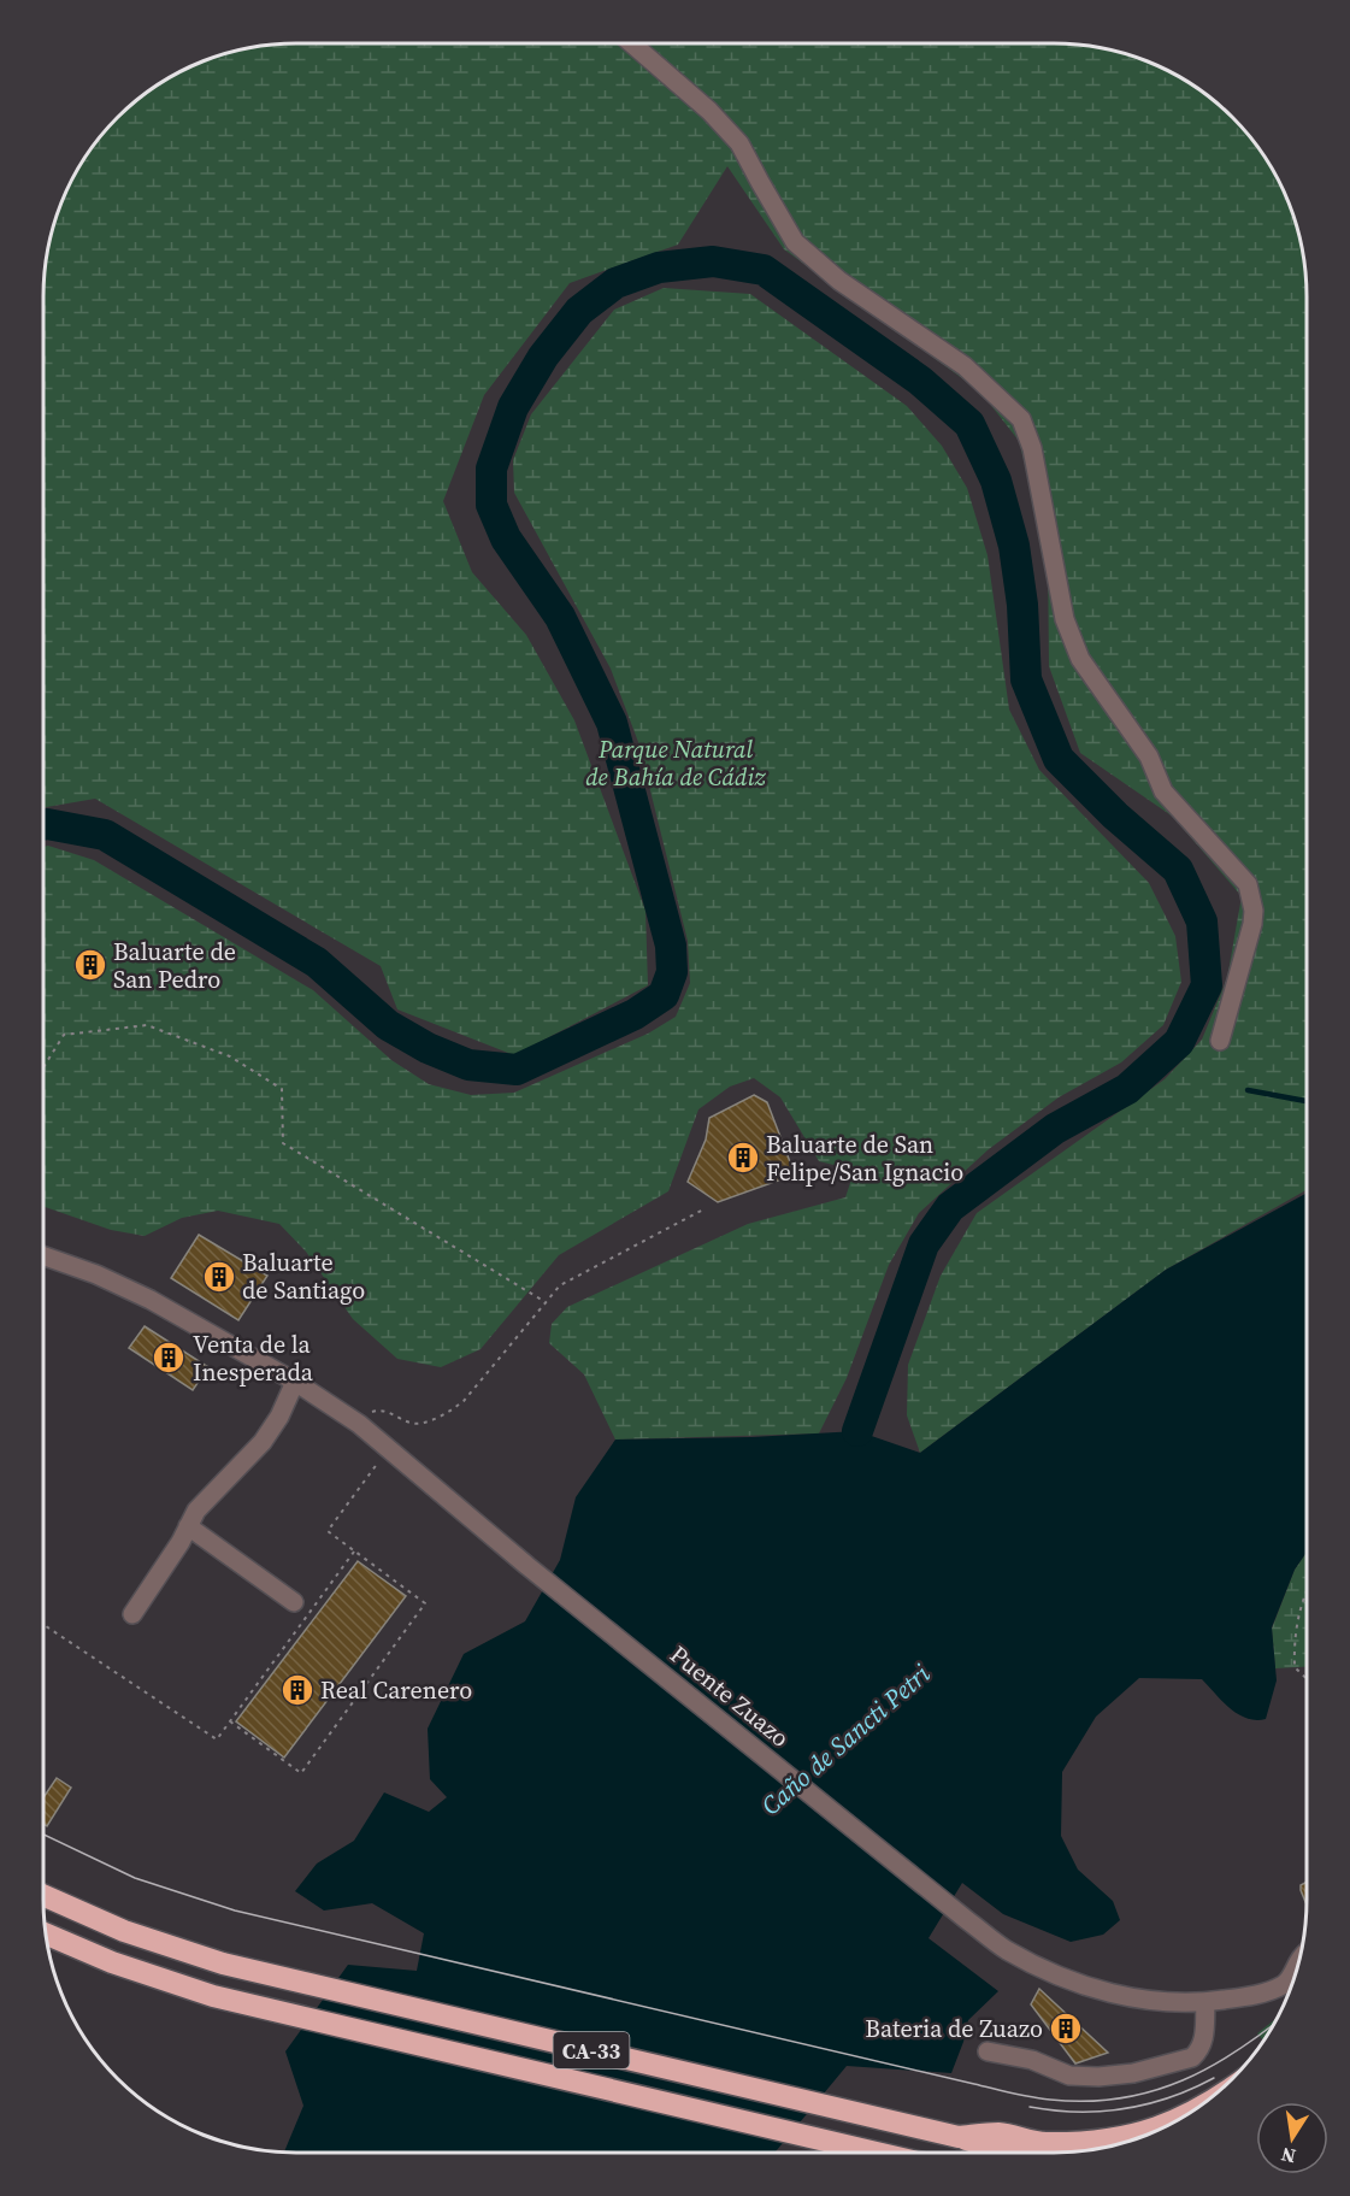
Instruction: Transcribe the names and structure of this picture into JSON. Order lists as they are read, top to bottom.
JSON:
{
  "streets": {
    "highway": ["CA-33"],
    "street": ["Puente Zuazo"]
  },
  "water": ["Caño de Sancti Petri"],
  "parks": ["Parque Natural de Bahía de Cádiz"],
  "places": {
    "building": [
      "Baluarte de San Pedro",
      "Baluarte de San Felipe/San Ignacio",
      "Baluarte de Santiago",
      "Venta de la Inesperada",
      "Real Carenero",
      "Bateria de Zuazo"
    ]
  },
  "north": "bottom"
}
